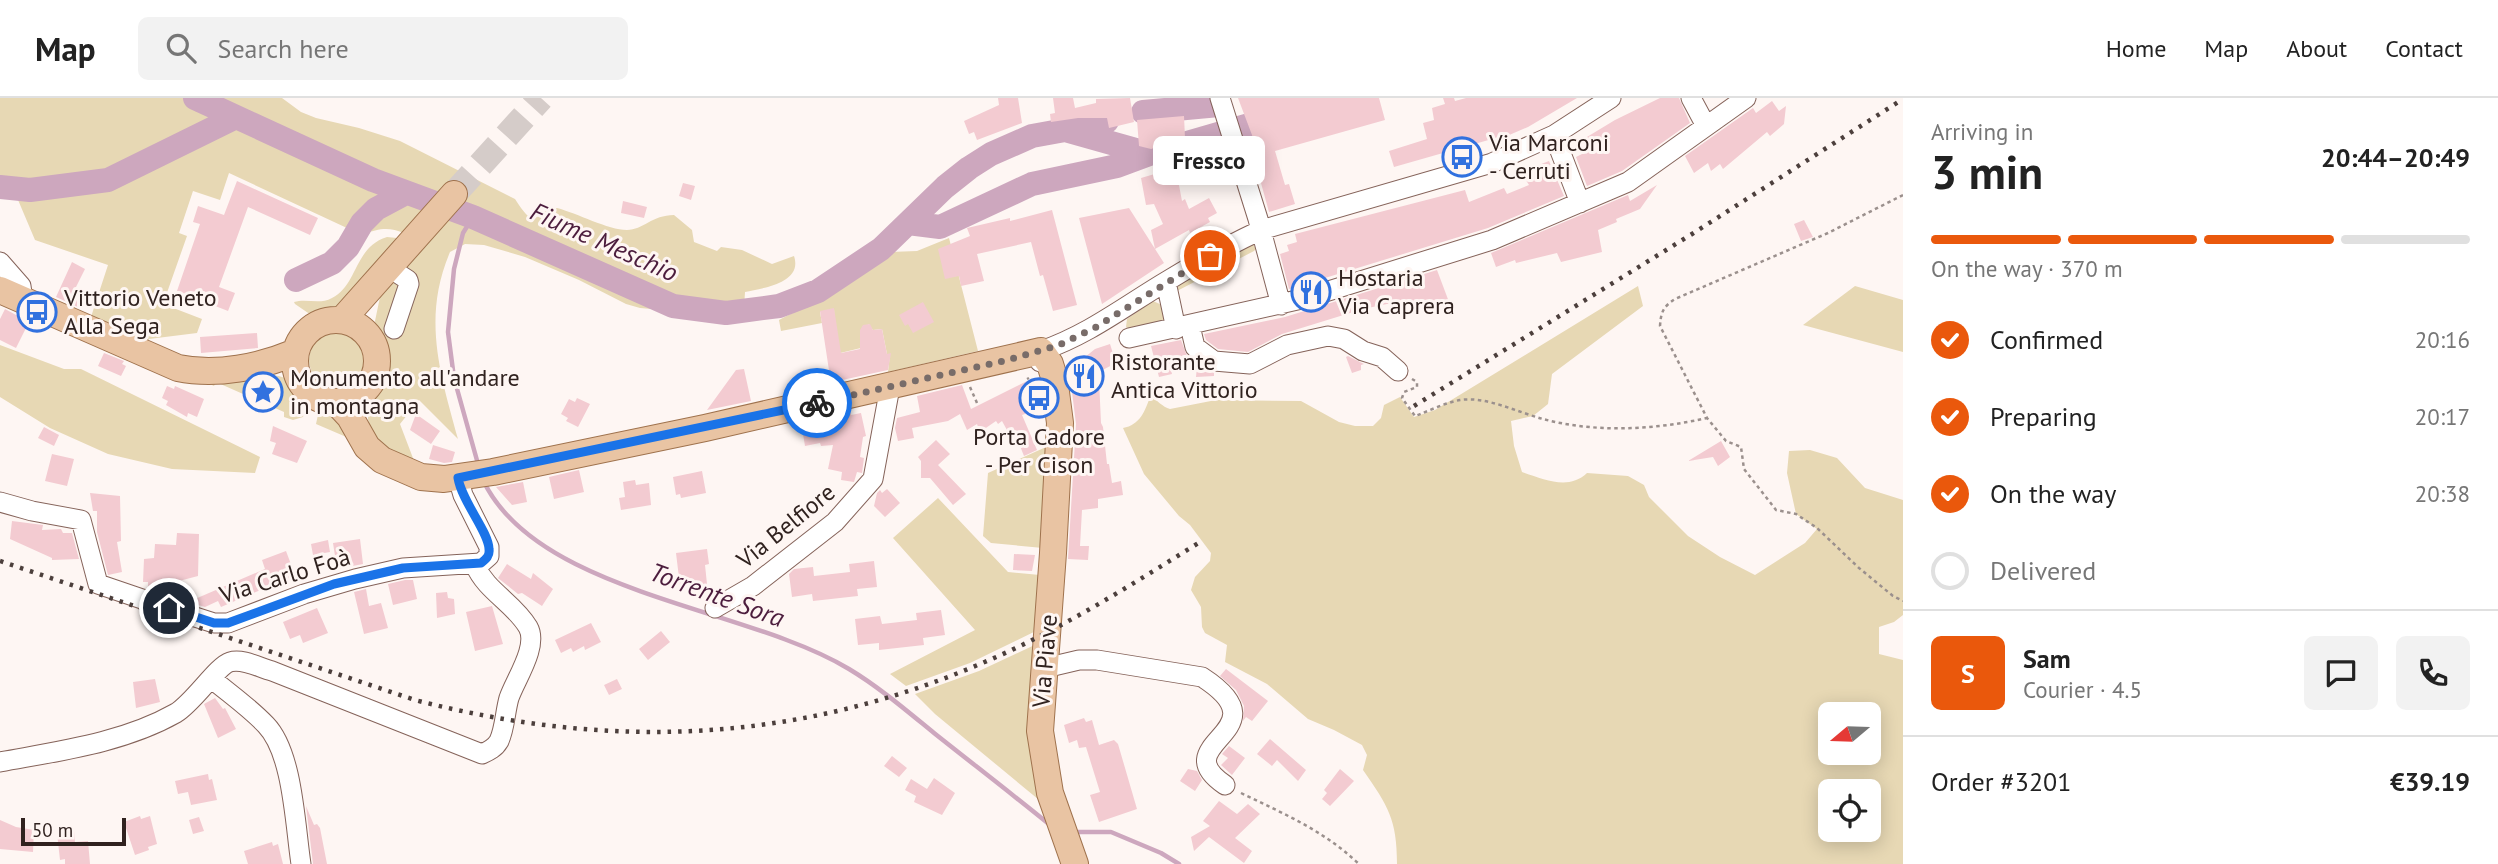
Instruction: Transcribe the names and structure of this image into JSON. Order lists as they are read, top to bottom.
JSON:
{
  "streets": {
    "main road": ["Via Piave"],
    "street": ["Via Belfiore", "Via Carlo Foà"]
  },
  "water": ["Fiume Meschio", "Torrente Sora"],
  "places": {
    "bus stop": ["Via Marconi - Cerruti", "Vittorio Veneto Alla Sega", "Porta Cadore - Per Cison"],
    "other": ["Fressco"],
    "restaurant": ["Hostaria Via Caprera", "Ristorante Antica Vittorio"],
    "place": ["Monumento all'andare in montagna"]
  },
  "scale_bar": "50 m",
  "north": "left",
  "page": {
    "header": "Map",
    "search": "Search here",
    "nav": [
      "Home",
      "Map",
      "About",
      "Contact"
    ],
    "heading": ["3 min", "Arriving in", "20:44–20:49"],
    "panel": [
      "Sam",
      "Courier · 4.5",
      "Order #3201",
      "€39.19"
    ],
    "bubble": "Fressco",
    "bar": "On the way · 370 m",
    "list": [
      ["Confirmed", "20:16"],
      ["Preparing", "20:17"],
      ["On the way", "20:38"],
      "Delivered"
    ],
    "round": "S",
    "scale": "50 m"
  }
}
